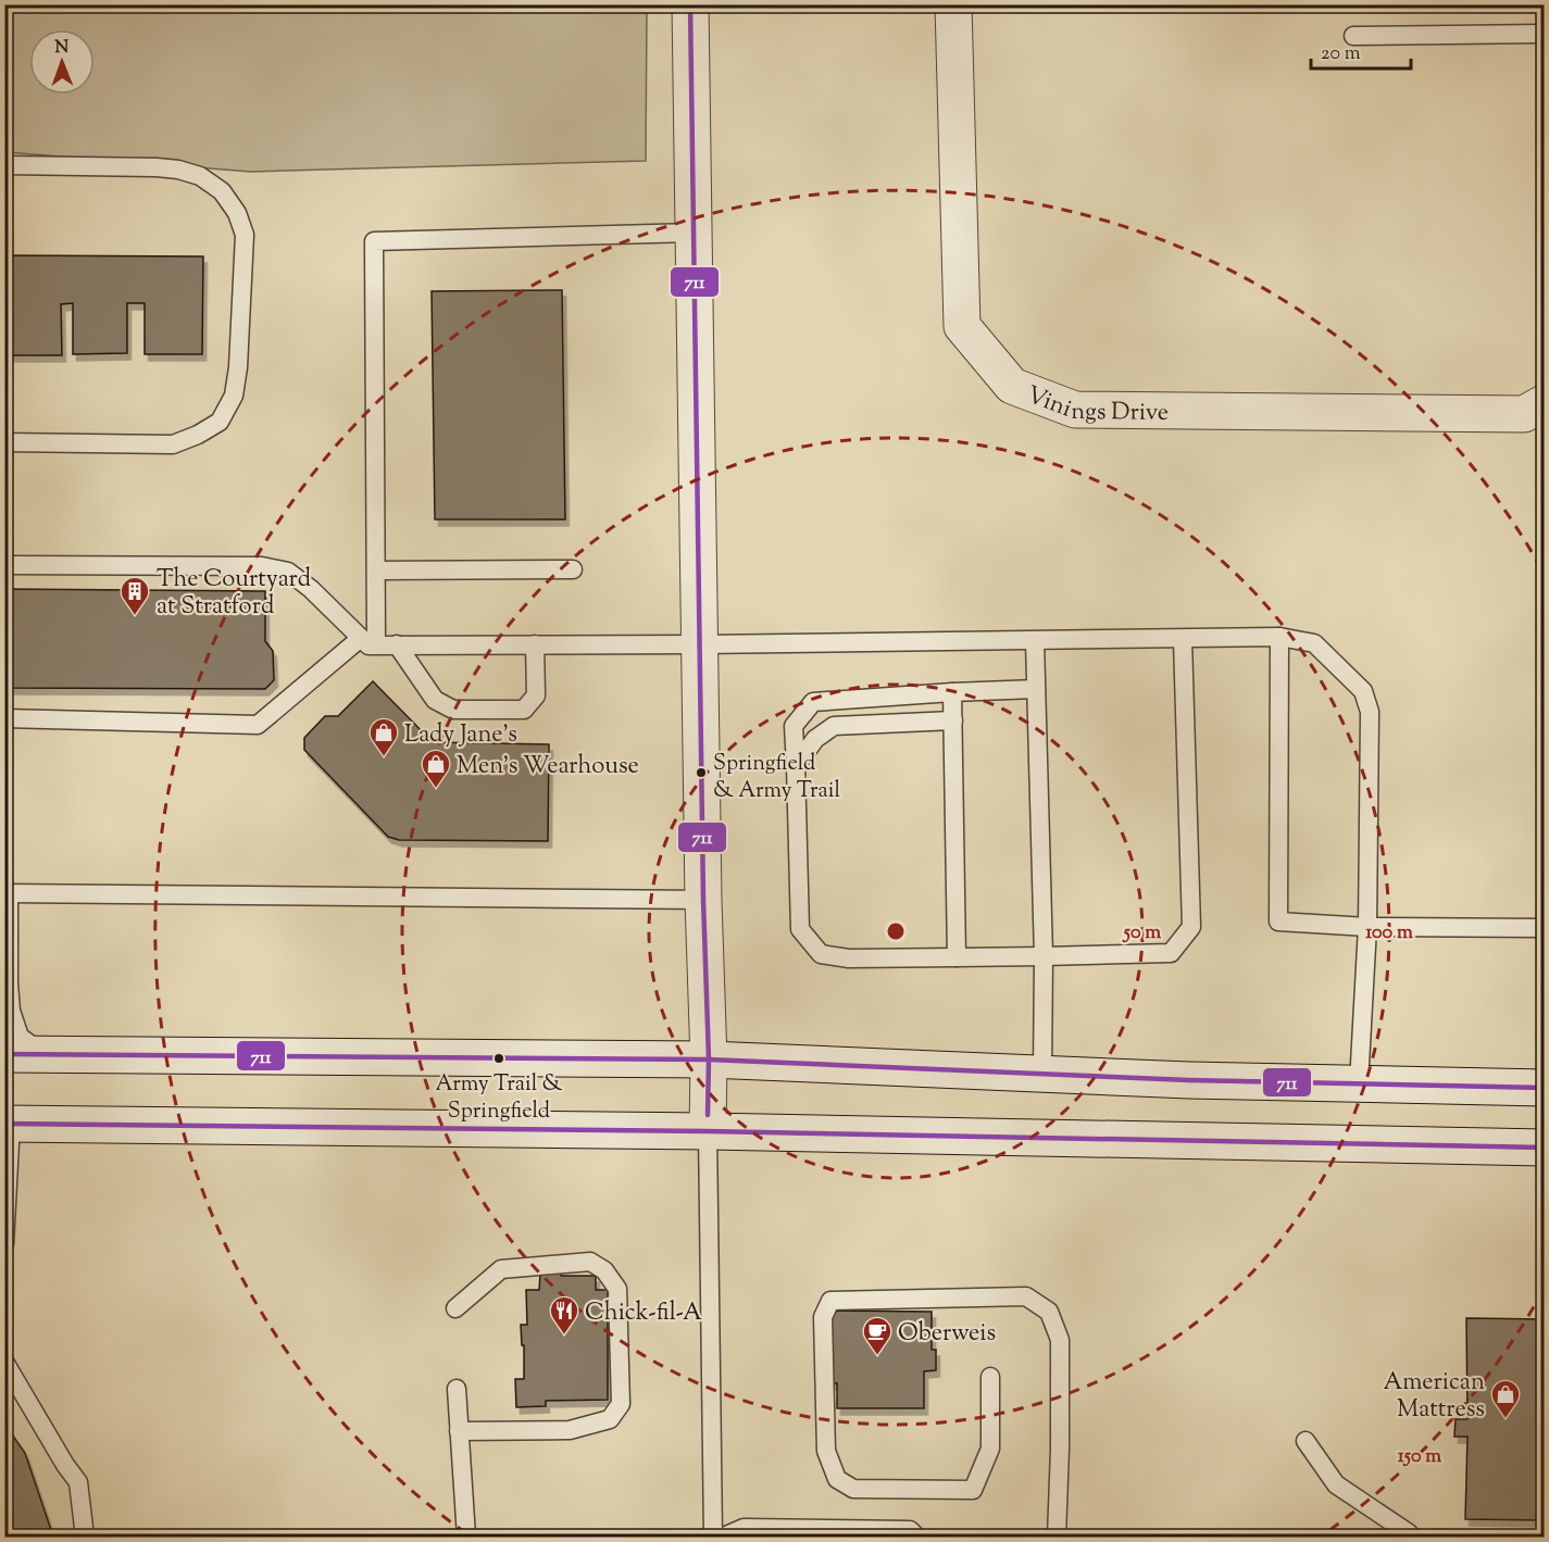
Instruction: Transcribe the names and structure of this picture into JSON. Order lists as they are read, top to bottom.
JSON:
{
  "streets": {
    "main road": ["Vinings Drive"]
  },
  "places": {
    "building": ["The Courtyard at Stratford"],
    "shop": ["Lady Jane's", "Men's Wearhouse", "American Mattress"],
    "other": ["Springfield & Army Trail", "Army Trail & Springfield"],
    "restaurant": ["Chick-fil-A"],
    "cafe": ["Oberweis"]
  },
  "lines": ["transit line 711"],
  "scale_bar": "20 m",
  "north": "top",
  "rings": ["50 m", "100 m", "150 m"]
}
